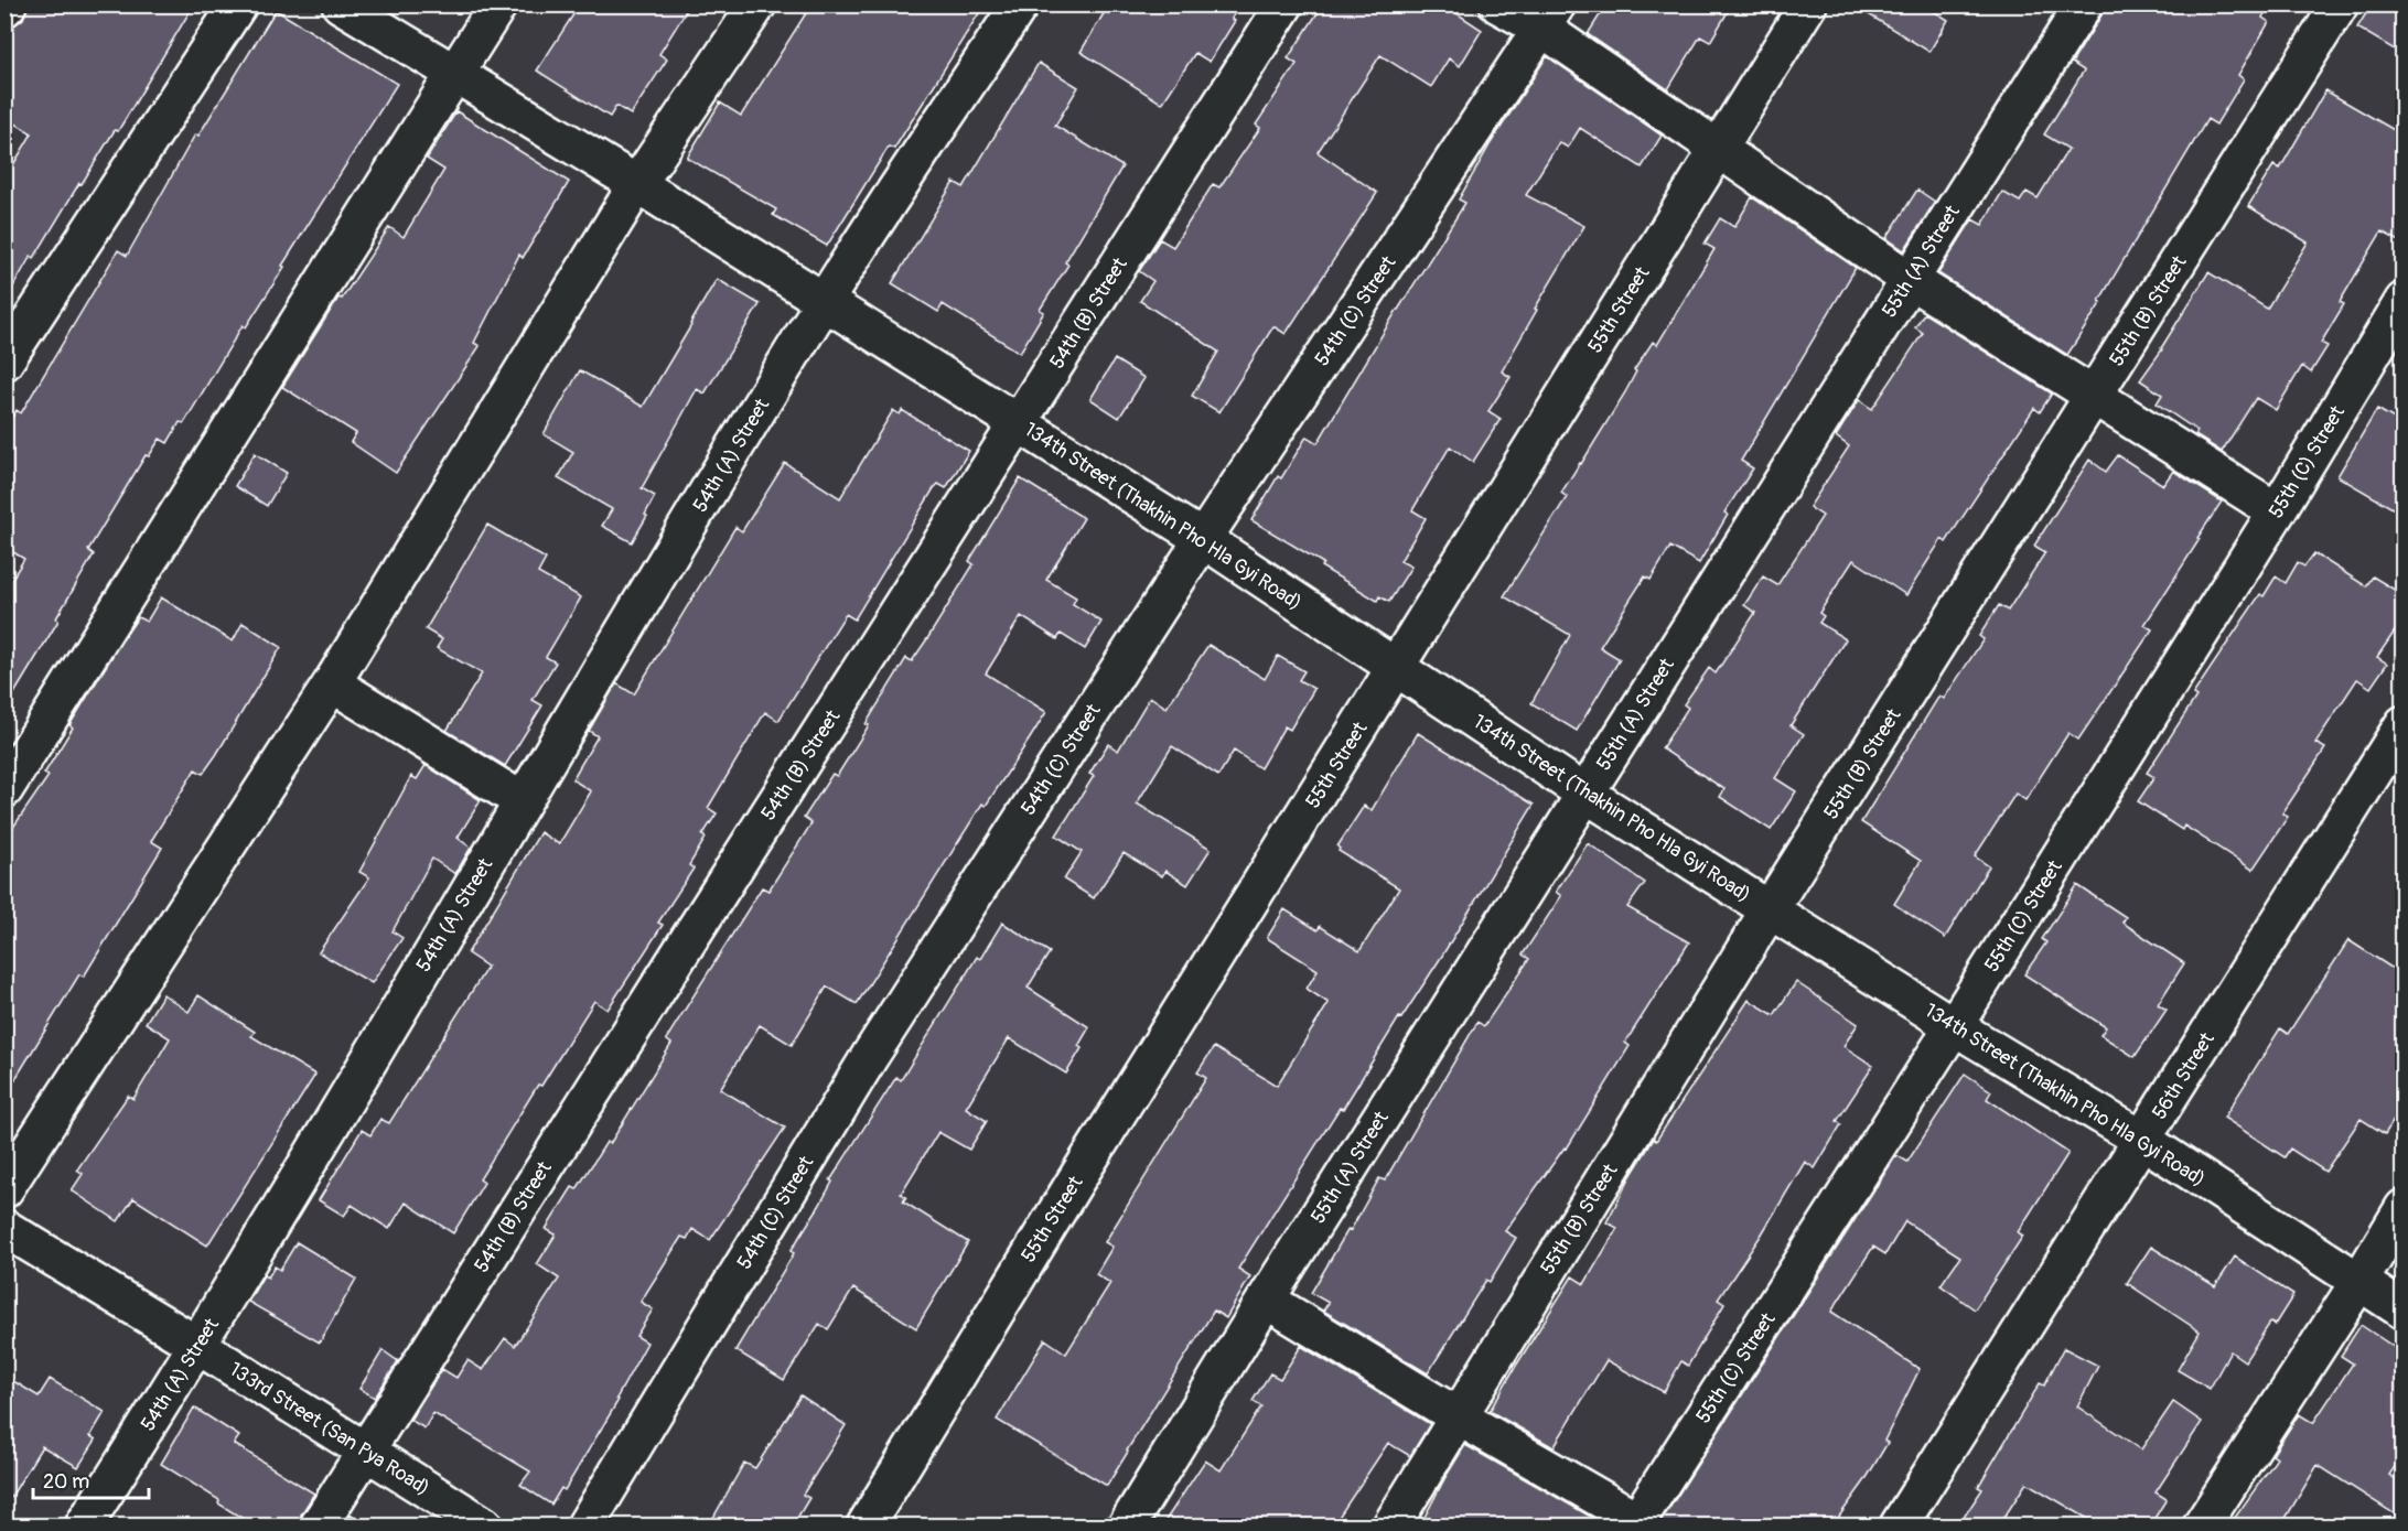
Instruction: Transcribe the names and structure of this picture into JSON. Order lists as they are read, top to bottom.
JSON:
{
  "streets": {
    "street": [
      "55th (A) Street",
      "55th Street",
      "54th (C) Street",
      "55th (B) Street",
      "54th (B) Street",
      "54th (A) Street",
      "55th (C) Street",
      "134th Street (Thakhin Pho Hla Gyi Road)",
      "56th Street",
      "133rd Street (San Pya Road)"
    ]
  },
  "crossings": [
    ["55th (A) Street", "134th Street (Thakhin Pho Hla Gyi Road)"],
    ["55th Street", "134th Street (Thakhin Pho Hla Gyi Road)"],
    ["54th (C) Street", "134th Street (Thakhin Pho Hla Gyi Road)"],
    ["55th (B) Street", "134th Street (Thakhin Pho Hla Gyi Road)"],
    ["54th (B) Street", "134th Street (Thakhin Pho Hla Gyi Road)"],
    ["54th (B) Street", "133rd Street (San Pya Road)"],
    ["54th (A) Street", "134th Street (Thakhin Pho Hla Gyi Road)"],
    ["54th (A) Street", "133rd Street (San Pya Road)"],
    ["55th (C) Street", "134th Street (Thakhin Pho Hla Gyi Road)"],
    ["134th Street (Thakhin Pho Hla Gyi Road)", "56th Street"]
  ],
  "scale_bar": "20 m"
}
